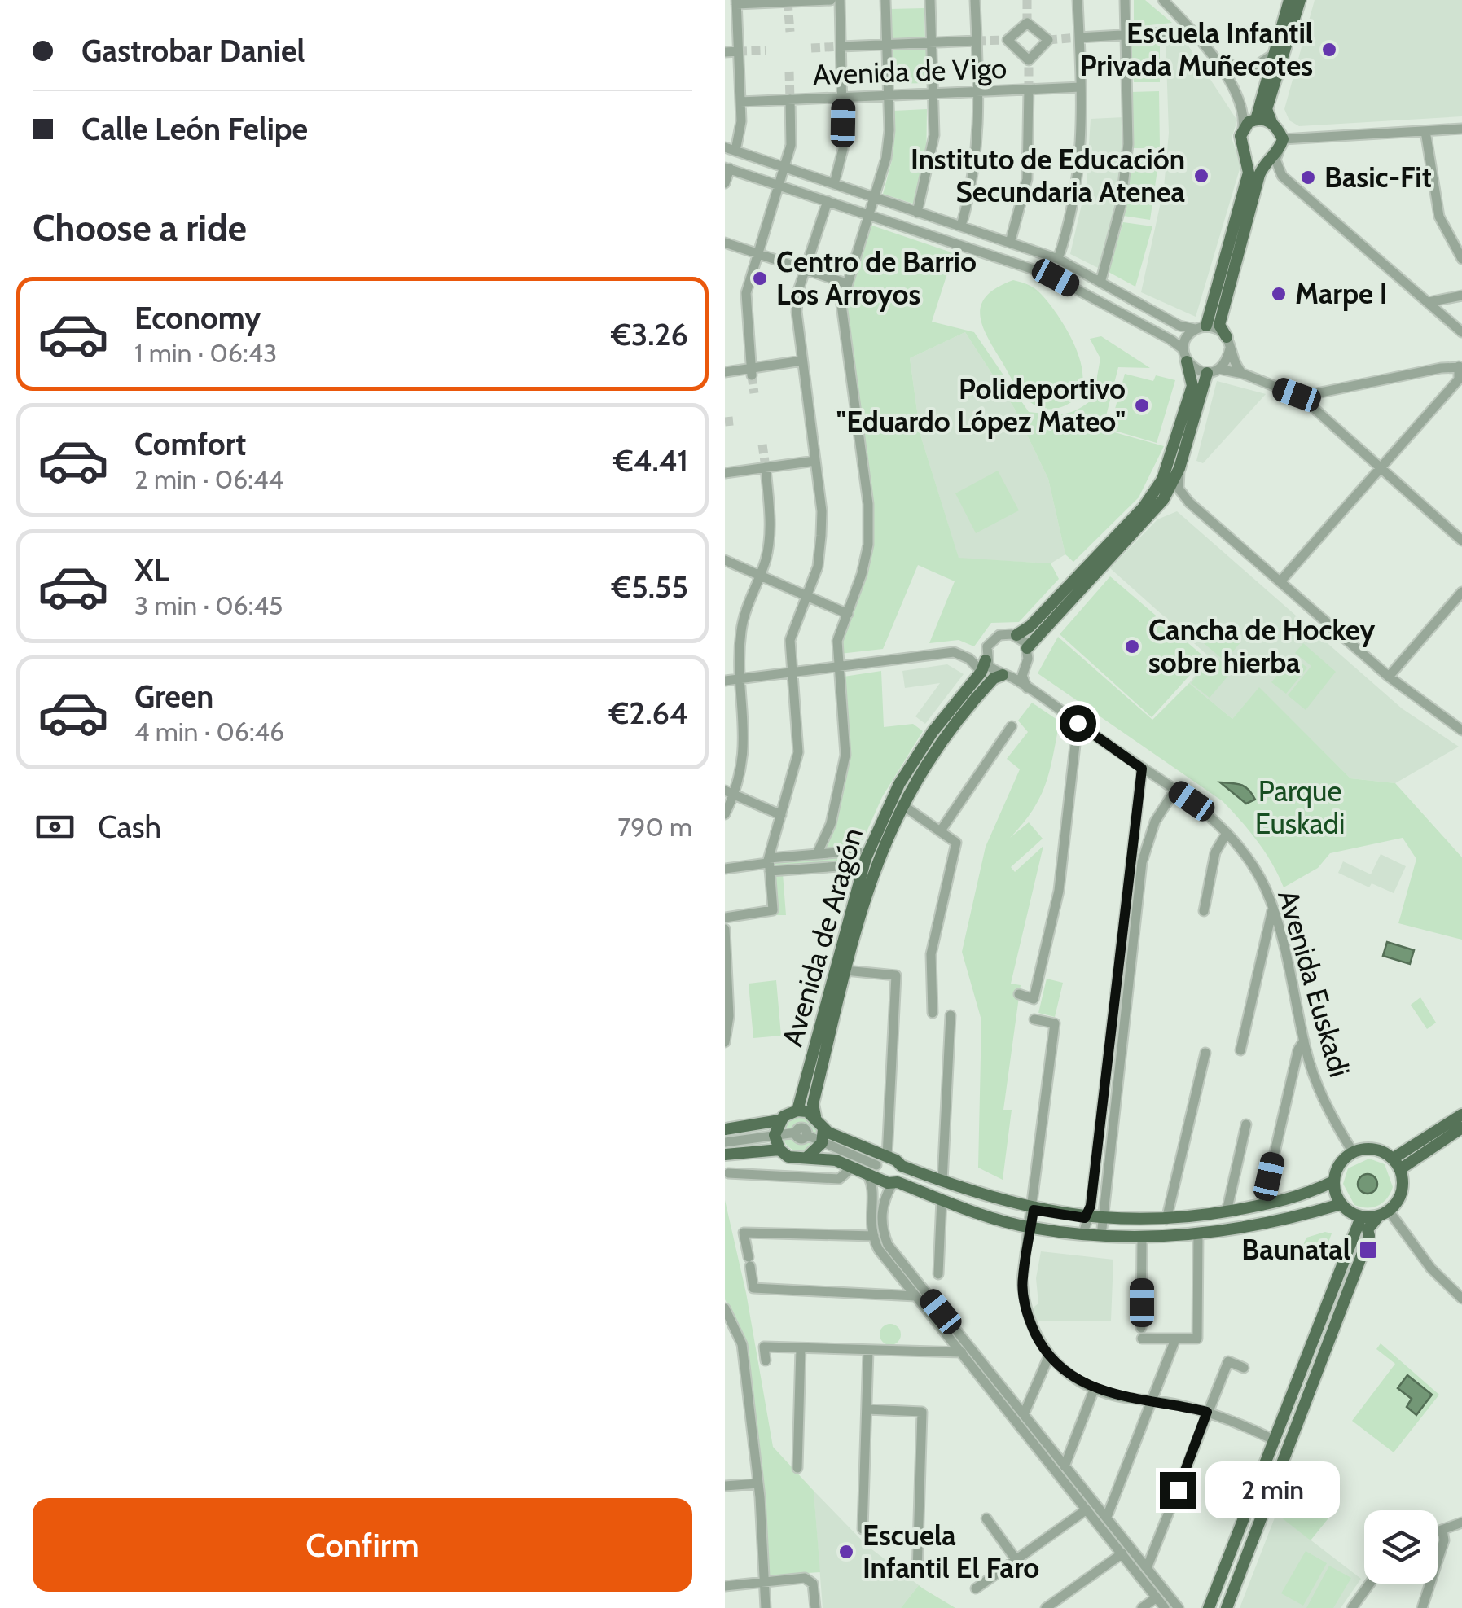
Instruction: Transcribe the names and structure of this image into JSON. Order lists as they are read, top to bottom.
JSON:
{
  "streets": {
    "main road": ["Avenida de Aragón"],
    "street": ["Avenida de Vigo", "Avenida Euskadi"]
  },
  "crossings": [
    ["Avenida de Aragón", "Avenida Euskadi"]
  ],
  "parks": ["Parque Euskadi"],
  "places": {
    "other": [
      "Escuela Infantil Privada Muñecotes",
      "Instituto de Educación Secundaria Atenea",
      "Basic-Fit",
      "Centro de Barrio Los Arroyos",
      "Marpe I",
      "Polideportivo \"Eduardo López Mateo\"",
      "Cancha de Hockey sobre hierba",
      "Escuela Infantil El Faro"
    ],
    "transit": ["Baunatal"]
  },
  "page": {
    "banner": ["Gastrobar Daniel", "Calle León Felipe"],
    "heading": "Choose a ride",
    "list": [
      {
        "name": "Economy",
        "note": "1 min · 06:43",
        "value": "€3.26"
      },
      {
        "name": "Comfort",
        "note": "2 min · 06:44",
        "value": "€4.41"
      },
      {
        "name": "XL",
        "note": "3 min · 06:45",
        "value": "€5.55"
      },
      {
        "name": "Green",
        "note": "4 min · 06:46",
        "value": "€2.64"
      }
    ],
    "pay": ["Cash", "790 m"],
    "bubble": "2 min",
    "buttons": "Confirm"
  }
}
